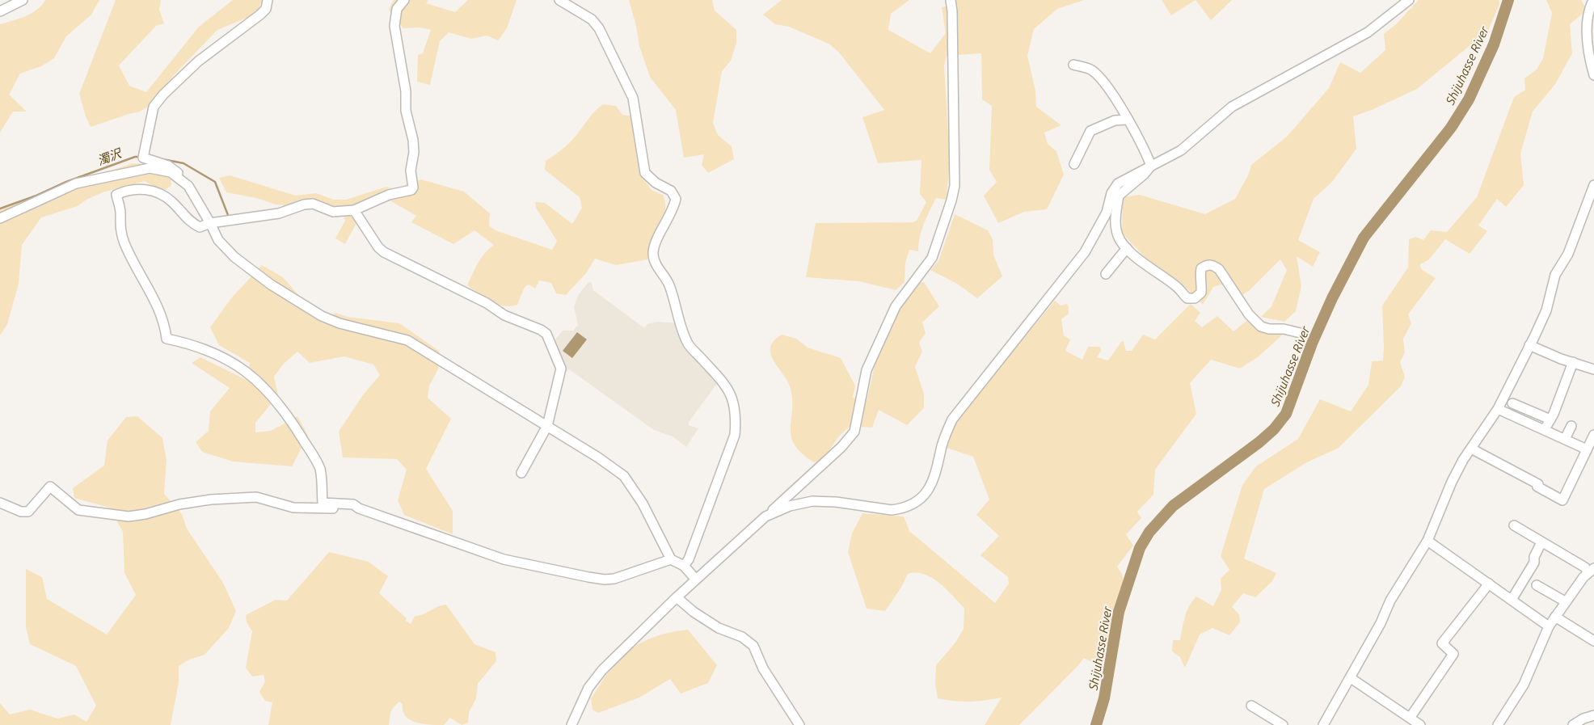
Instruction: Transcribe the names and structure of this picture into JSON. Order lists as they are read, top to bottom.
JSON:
{
  "water": ["Shijuhasse River", "濁沢"]
}
